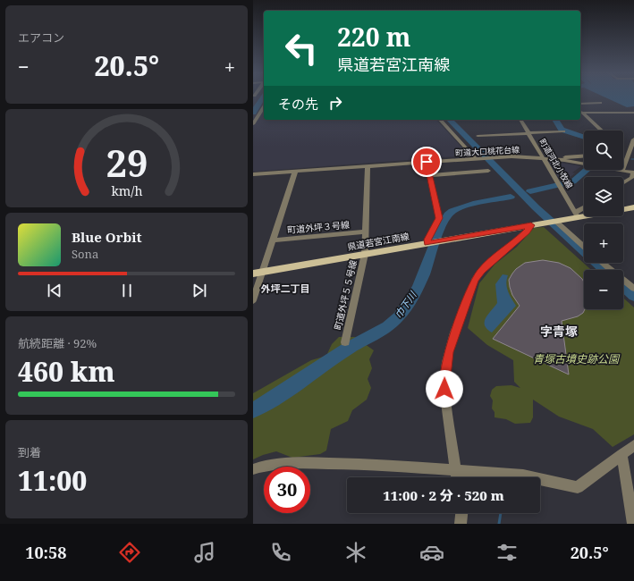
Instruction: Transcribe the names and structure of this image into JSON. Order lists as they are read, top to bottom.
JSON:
{
  "streets": {
    "main road": ["県道若宮江南線"],
    "street": [
      "町道大口桃花台線",
      "町道河北小牧線",
      "町道外坪３号線",
      "町道外坪５５号線"
    ]
  },
  "crossings": [
    ["町道大口桃花台線", "町道河北小牧線"],
    ["町道大口桃花台線", "町道外坪５５号線"],
    ["町道河北小牧線", "県道若宮江南線"],
    ["町道外坪３号線", "町道外坪５５号線"],
    ["県道若宮江南線", "町道外坪５５号線"]
  ],
  "districts": ["外坪二丁目", "字青塚"],
  "water": ["巾下川"],
  "parks": ["青塚古墳史跡公園"],
  "page": {
    "tile": [
      "エアコン",
      ["航続距離 · 92%", "460 km"],
      ["到着", "11:00"]
    ],
    "turn": ["220 m", "県道若宮江南線"],
    "heat": ["−", "20.5°", "+"],
    "then": "その先",
    "map_buttons": ["+", "−"],
    "song": ["Blue Orbit", "Sona"],
    "limit": "30",
    "trip": "11:00 · 2 分 · 520 m",
    "tabs": ["10:58", "20.5°"],
    "gauge": ["29", "km/h"]
  }
}
